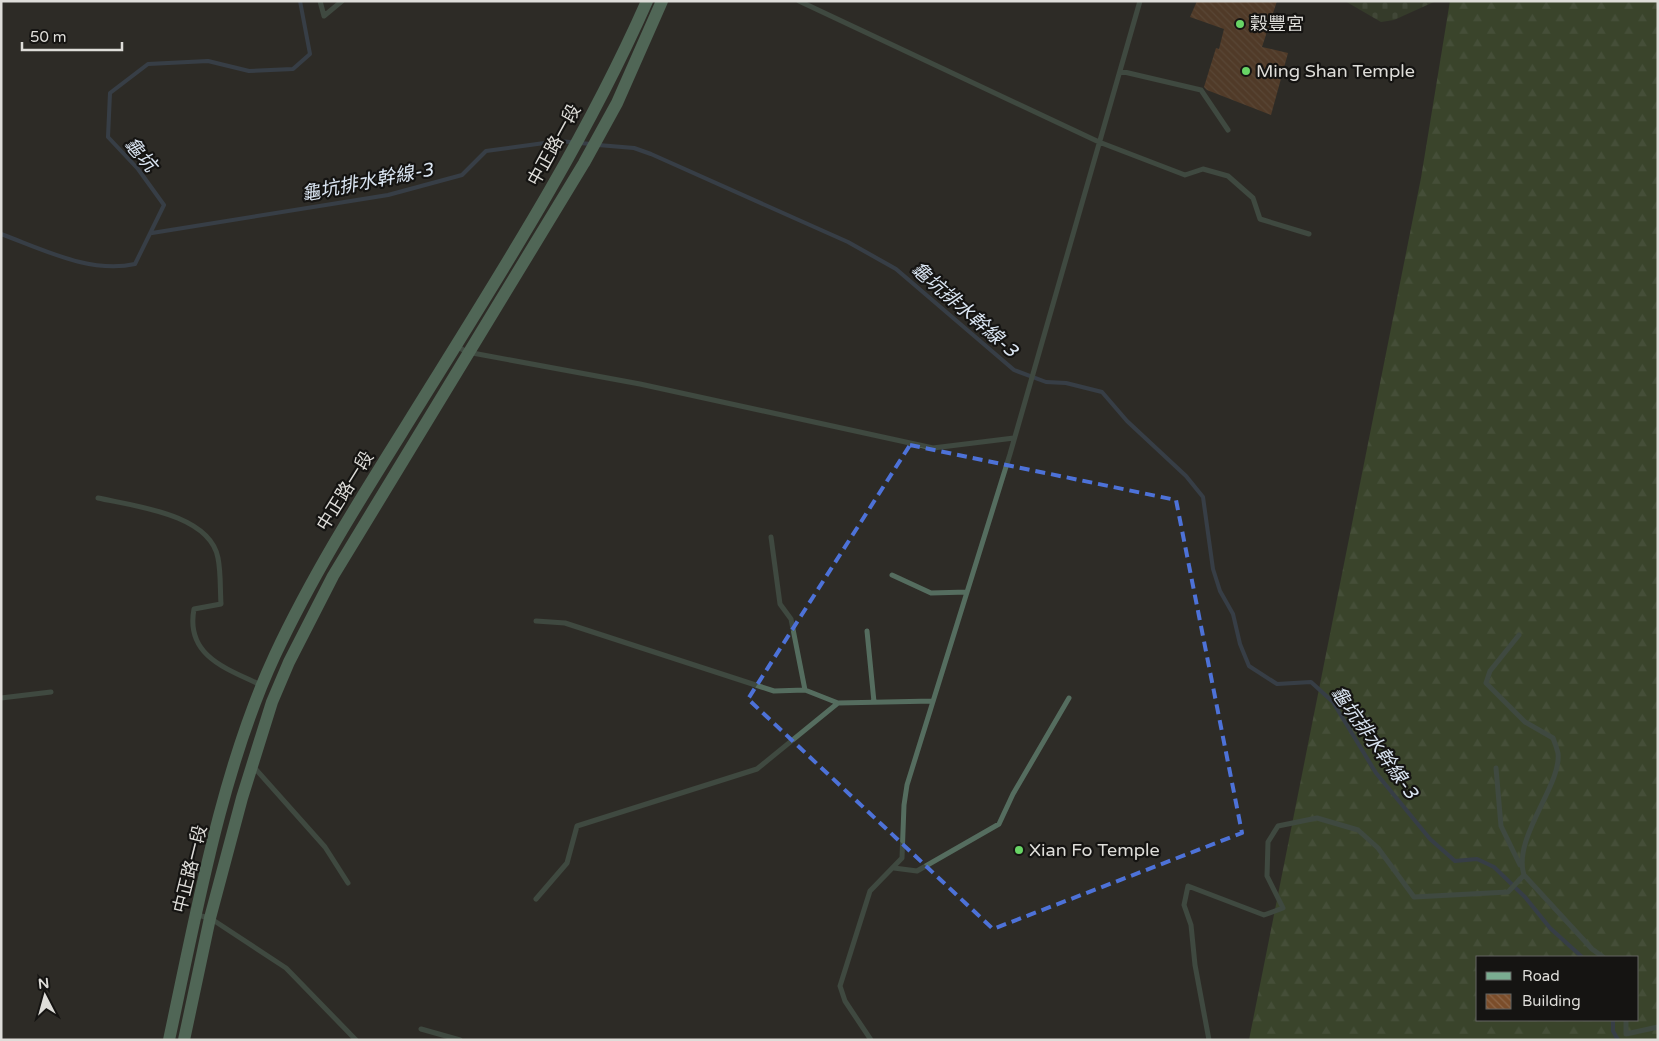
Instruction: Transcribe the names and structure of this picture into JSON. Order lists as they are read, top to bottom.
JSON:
{
  "streets": {
    "main road": ["中正路一段"]
  },
  "water": ["龜坑", "龜坑排水幹線-3"],
  "places": ["穀豐宮", "Ming Shan Temple", "Xian Fo Temple"],
  "legend": ["Road", "Building"],
  "scale_bar": "50 m",
  "north": "top"
}
